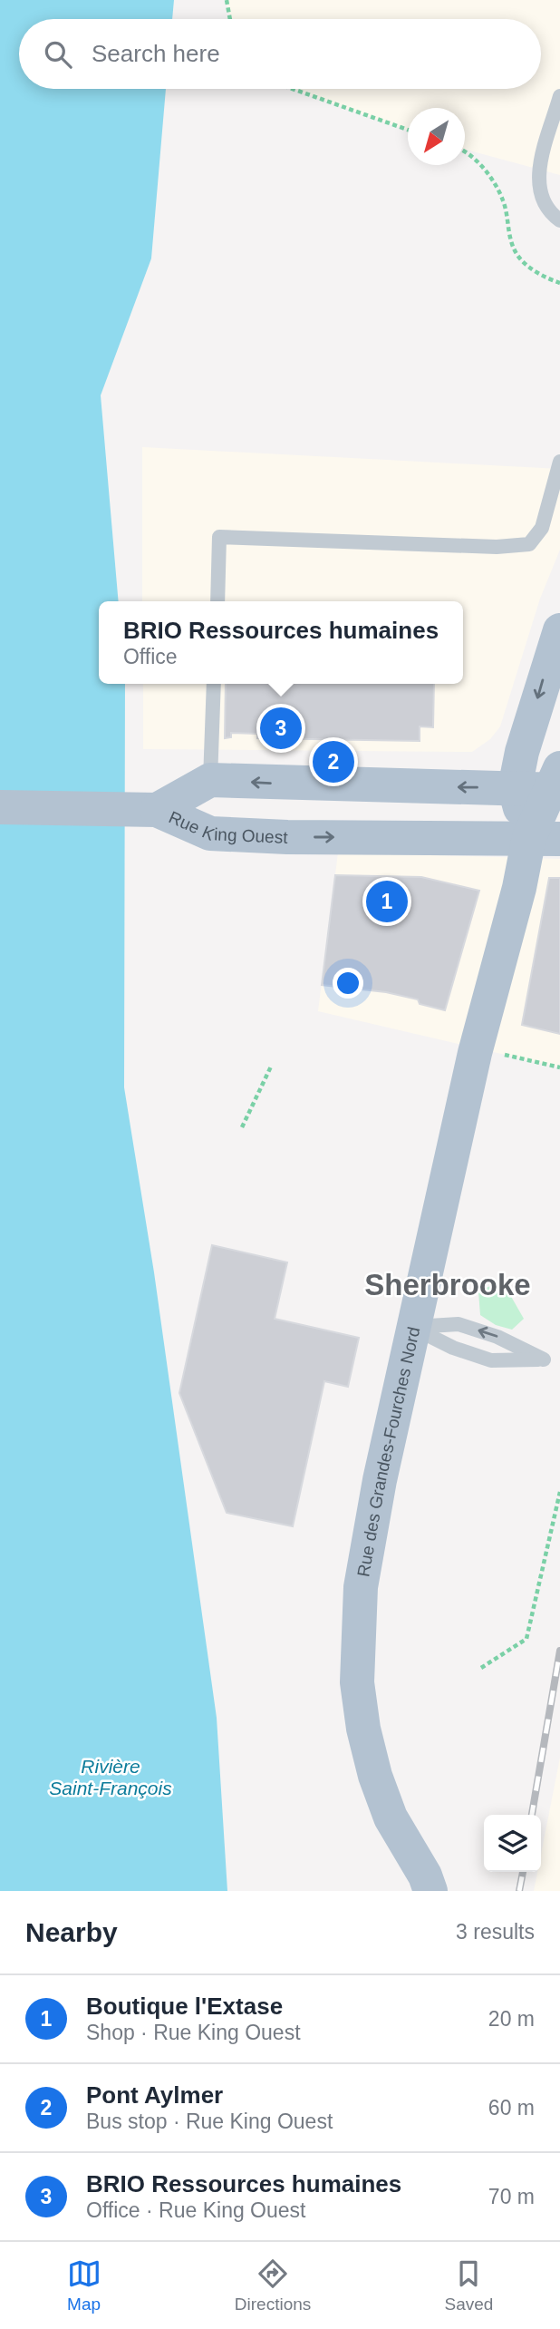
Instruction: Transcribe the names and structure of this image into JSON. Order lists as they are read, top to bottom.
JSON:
{
  "streets": {
    "main road": ["Rue King Ouest", "Rue des Grandes-Fourches Nord"]
  },
  "crossings": [
    ["Rue King Ouest", "Rue des Grandes-Fourches Nord"]
  ],
  "districts": ["Sherbrooke"],
  "water": ["Rivière Saint-François"],
  "north": "bottom left",
  "page": {
    "search": "Search here",
    "popup": ["BRIO Ressources humaines", "Office"],
    "pins": ["3", "2", "1"],
    "heading": ["Nearby", "3 results"],
    "list": [
      {
        "mark": "1",
        "name": "Boutique l'Extase",
        "note": "Shop · Rue King Ouest",
        "value": "20 m"
      },
      {
        "mark": "2",
        "name": "Pont Aylmer",
        "note": "Bus stop · Rue King Ouest",
        "value": "60 m"
      },
      {
        "mark": "3",
        "name": "BRIO Ressources humaines",
        "note": "Office · Rue King Ouest",
        "value": "70 m"
      }
    ],
    "nav": ["Map", "Directions", "Saved"]
  }
}
